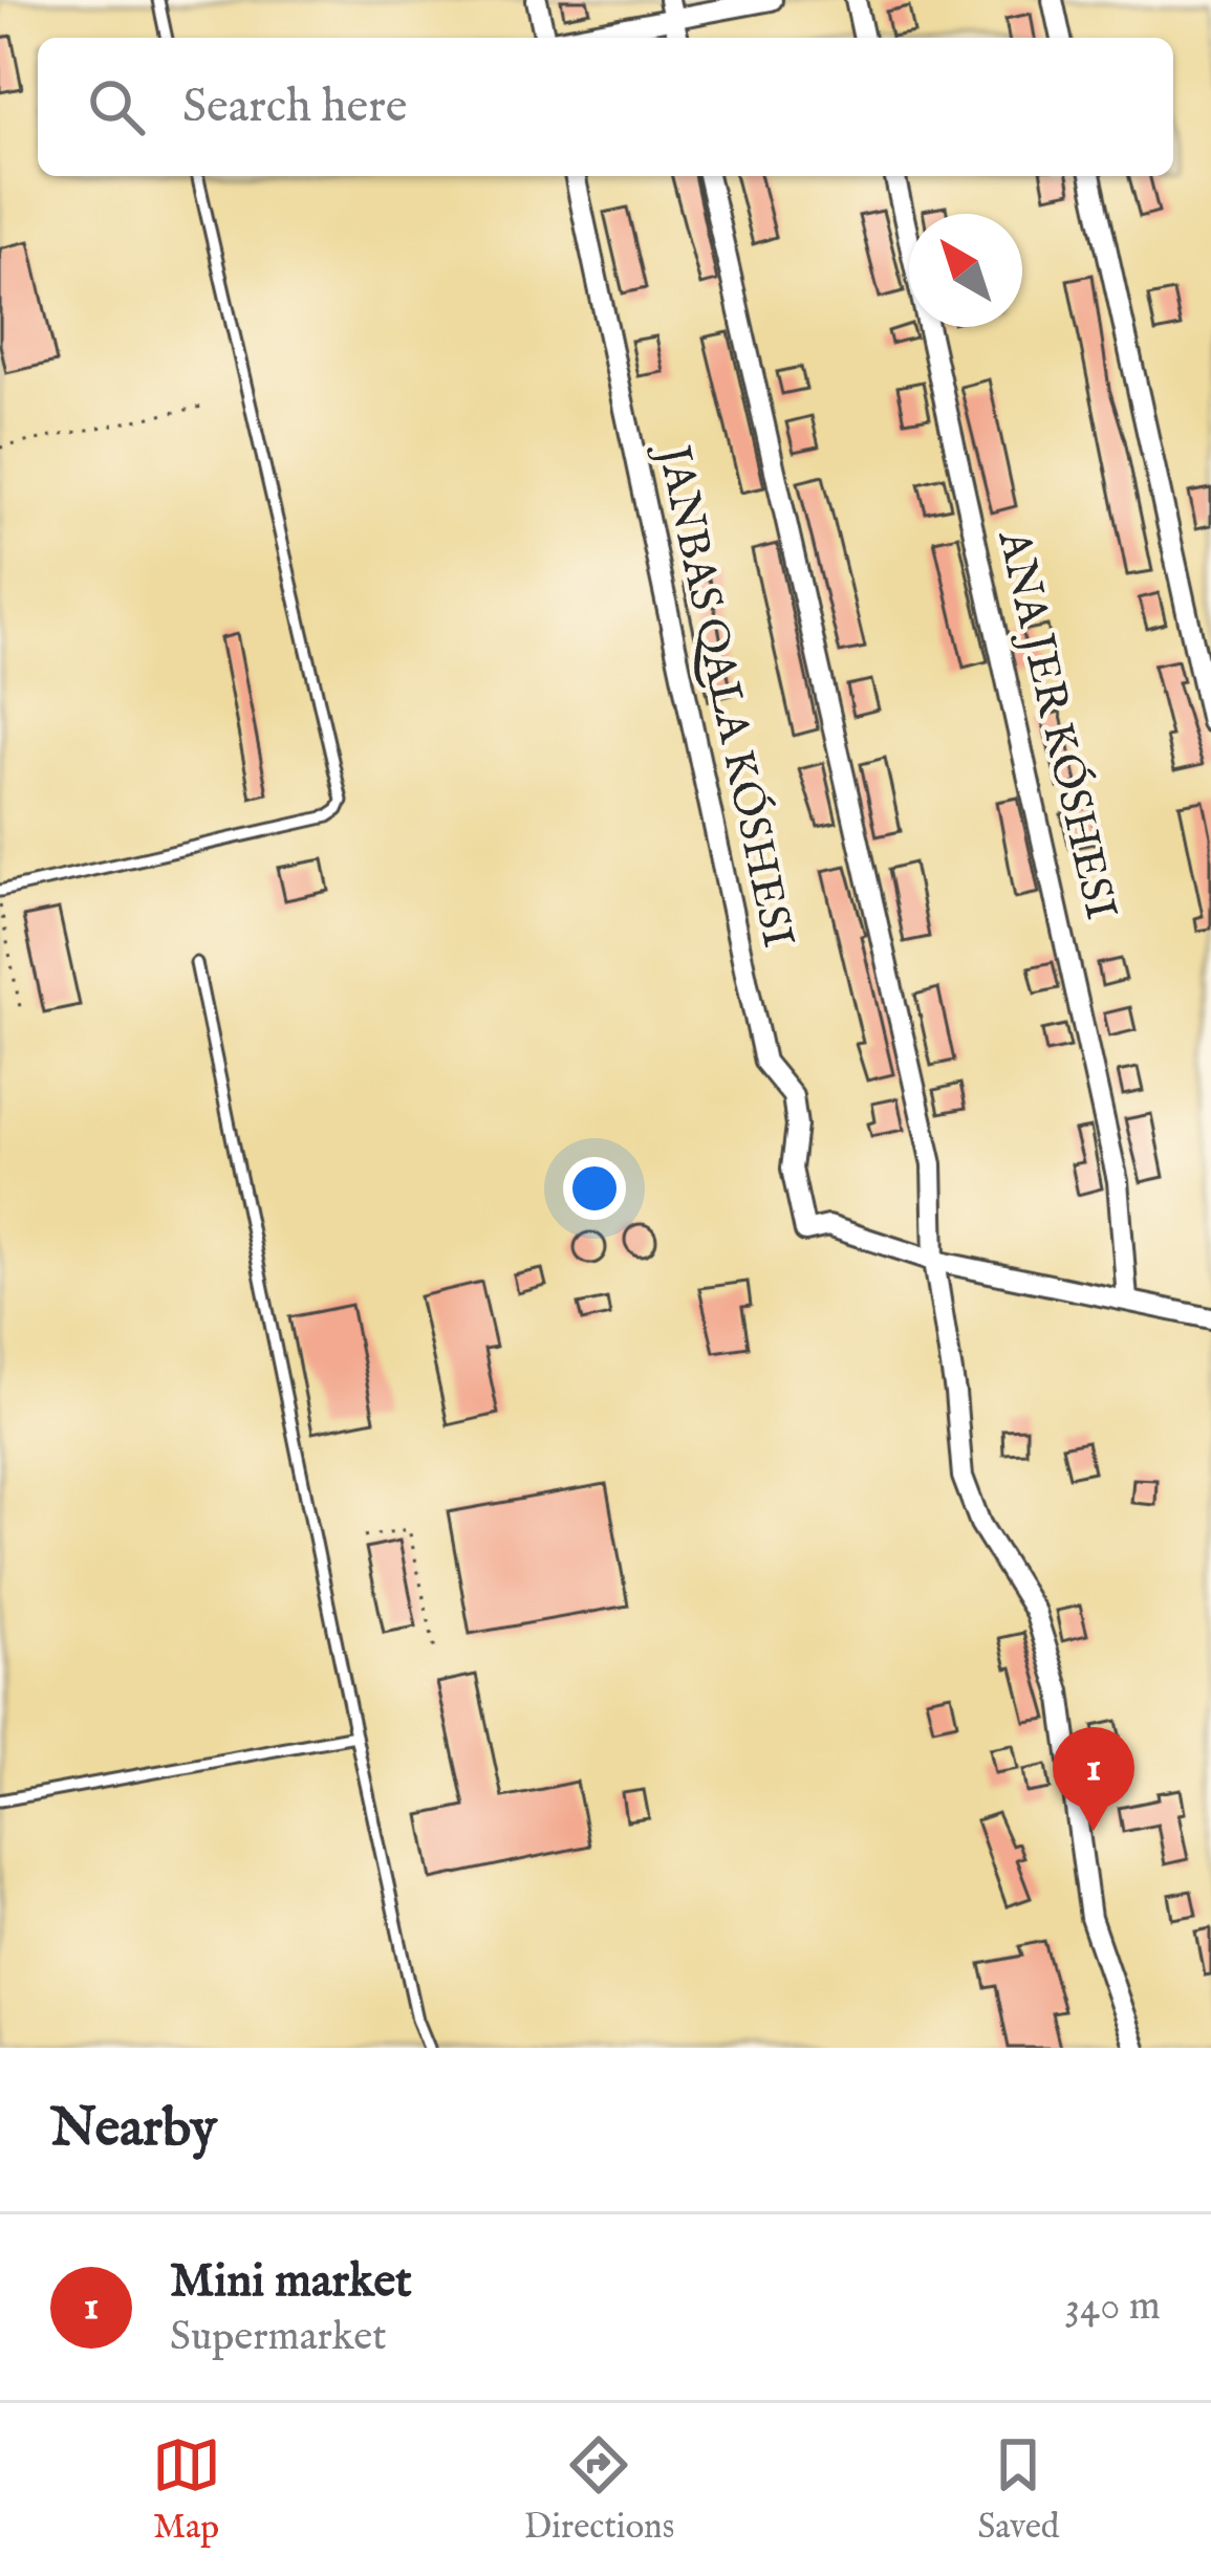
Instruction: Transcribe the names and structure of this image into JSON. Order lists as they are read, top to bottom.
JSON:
{
  "streets": {
    "street": ["JANBAS QALA KÓSHESI", "ANA JER KÓSHESI"]
  },
  "north": "top left",
  "page": {
    "search": "Search here",
    "pins": "1",
    "heading": "Nearby",
    "list": [
      {
        "mark": "1",
        "name": "Mini market",
        "note": "Supermarket",
        "value": "340 m"
      }
    ],
    "nav": ["Map", "Directions", "Saved"]
  }
}
